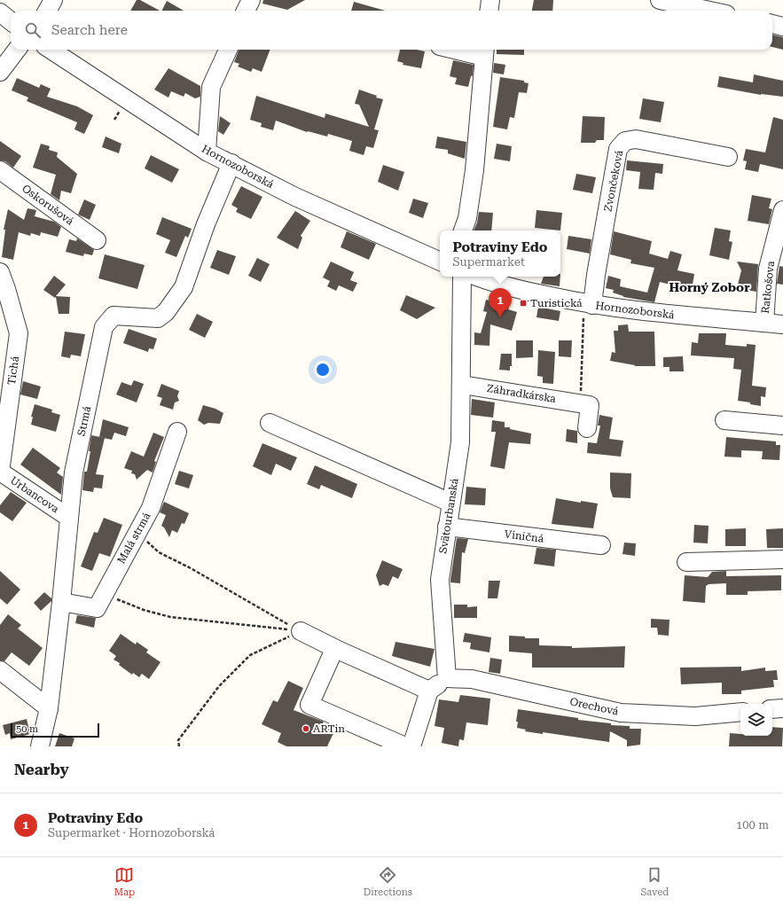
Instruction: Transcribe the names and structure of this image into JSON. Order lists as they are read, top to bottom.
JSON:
{
  "streets": {
    "street": [
      "Hornozoborská",
      "Zvončeková",
      "Oskorušová",
      "Ratkošova",
      "Tichá",
      "Záhradkárska",
      "Strmá",
      "Urbancova",
      "Svätourbanská",
      "Viničná",
      "Malá strmá",
      "Orechová"
    ]
  },
  "crossings": [
    ["Hornozoborská", "Zvončeková"],
    ["Hornozoborská", "Ratkošova"],
    ["Hornozoborská", "Strmá"],
    ["Tichá", "Urbancova"],
    ["Záhradkárska", "Svätourbanská"],
    ["Strmá", "Urbancova"],
    ["Strmá", "Malá strmá"],
    ["Svätourbanská", "Viničná"],
    ["Svätourbanská", "Orechová"]
  ],
  "districts": ["Horný Zobor"],
  "places": {
    "transit": ["Turistická"],
    "other": ["ARTin"]
  },
  "scale_bar": "50 m",
  "page": {
    "search": "Search here",
    "popup": ["Potraviny Edo", "Supermarket"],
    "pins": "1",
    "scale": "50 m",
    "heading": "Nearby",
    "list": [
      {
        "mark": "1",
        "name": "Potraviny Edo",
        "note": "Supermarket · Hornozoborská",
        "value": "100 m"
      }
    ],
    "nav": ["Map", "Directions", "Saved"]
  }
}
